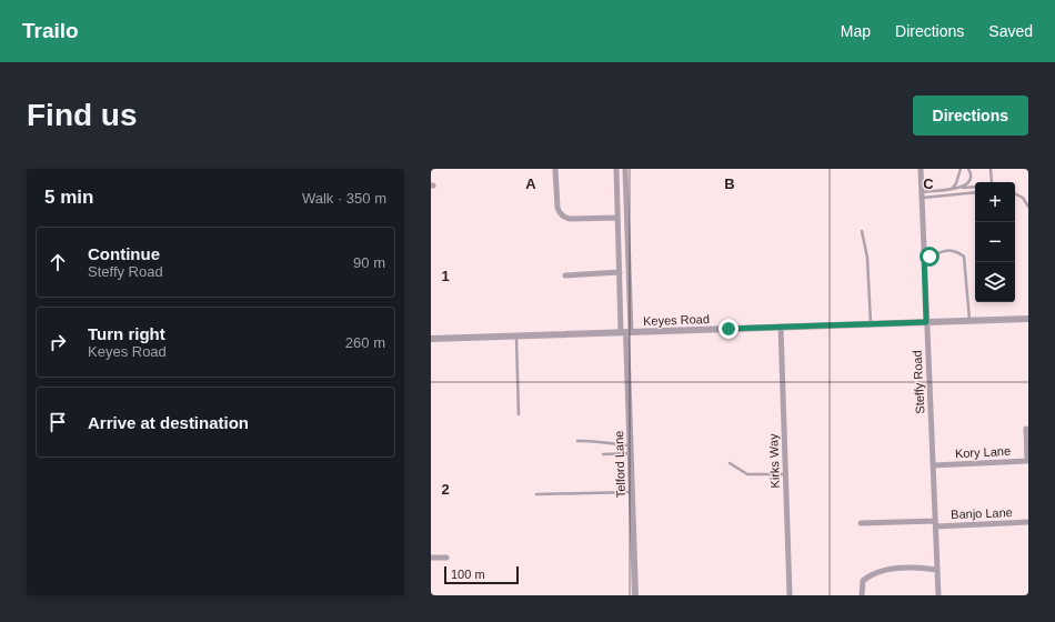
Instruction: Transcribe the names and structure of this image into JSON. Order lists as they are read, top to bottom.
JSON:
{
  "streets": {
    "street": [
      "Keyes Road",
      "Steffy Road",
      "Kory Lane",
      "Kirks Way",
      "Telford Lane",
      "Banjo Lane"
    ]
  },
  "crossings": [
    ["Keyes Road", "Steffy Road"],
    ["Keyes Road", "Kirks Way"],
    ["Keyes Road", "Telford Lane"],
    ["Steffy Road", "Kory Lane"],
    ["Steffy Road", "Banjo Lane"]
  ],
  "scale_bar": "100 m",
  "page": {
    "header": "Trailo",
    "nav": ["Map", "Directions", "Saved"],
    "buttons": "Directions",
    "title": "Find us",
    "heading": ["5 min", "Walk · 350 m"],
    "map_buttons": ["+", "−"],
    "list": [
      ["Continue", "Steffy Road", "90 m"],
      ["Turn right", "Keyes Road", "260 m"],
      "Arrive at destination"
    ],
    "scale": "100 m"
  },
  "grid": {
    "columns": ["A", "B", "C"],
    "rows": ["1", "2"]
  }
}
